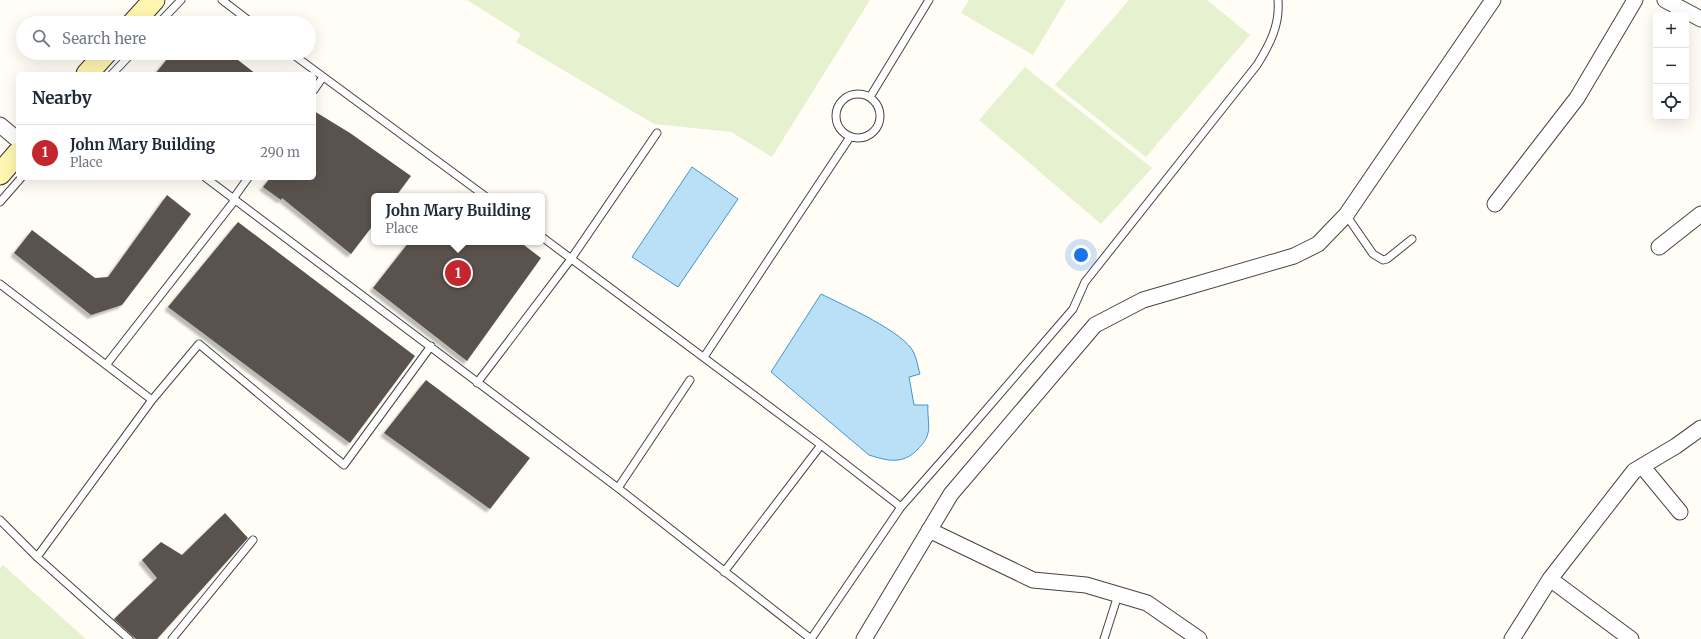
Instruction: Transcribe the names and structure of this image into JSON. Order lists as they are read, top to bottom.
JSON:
{
  "page": {
    "map_buttons": ["+", "−"],
    "search": "Search here",
    "heading": "Nearby",
    "list": [
      {
        "mark": "1",
        "name": "John Mary Building",
        "note": "Place",
        "value": "290 m"
      }
    ],
    "popup": ["John Mary Building", "Place"],
    "pins": "1"
  }
}
